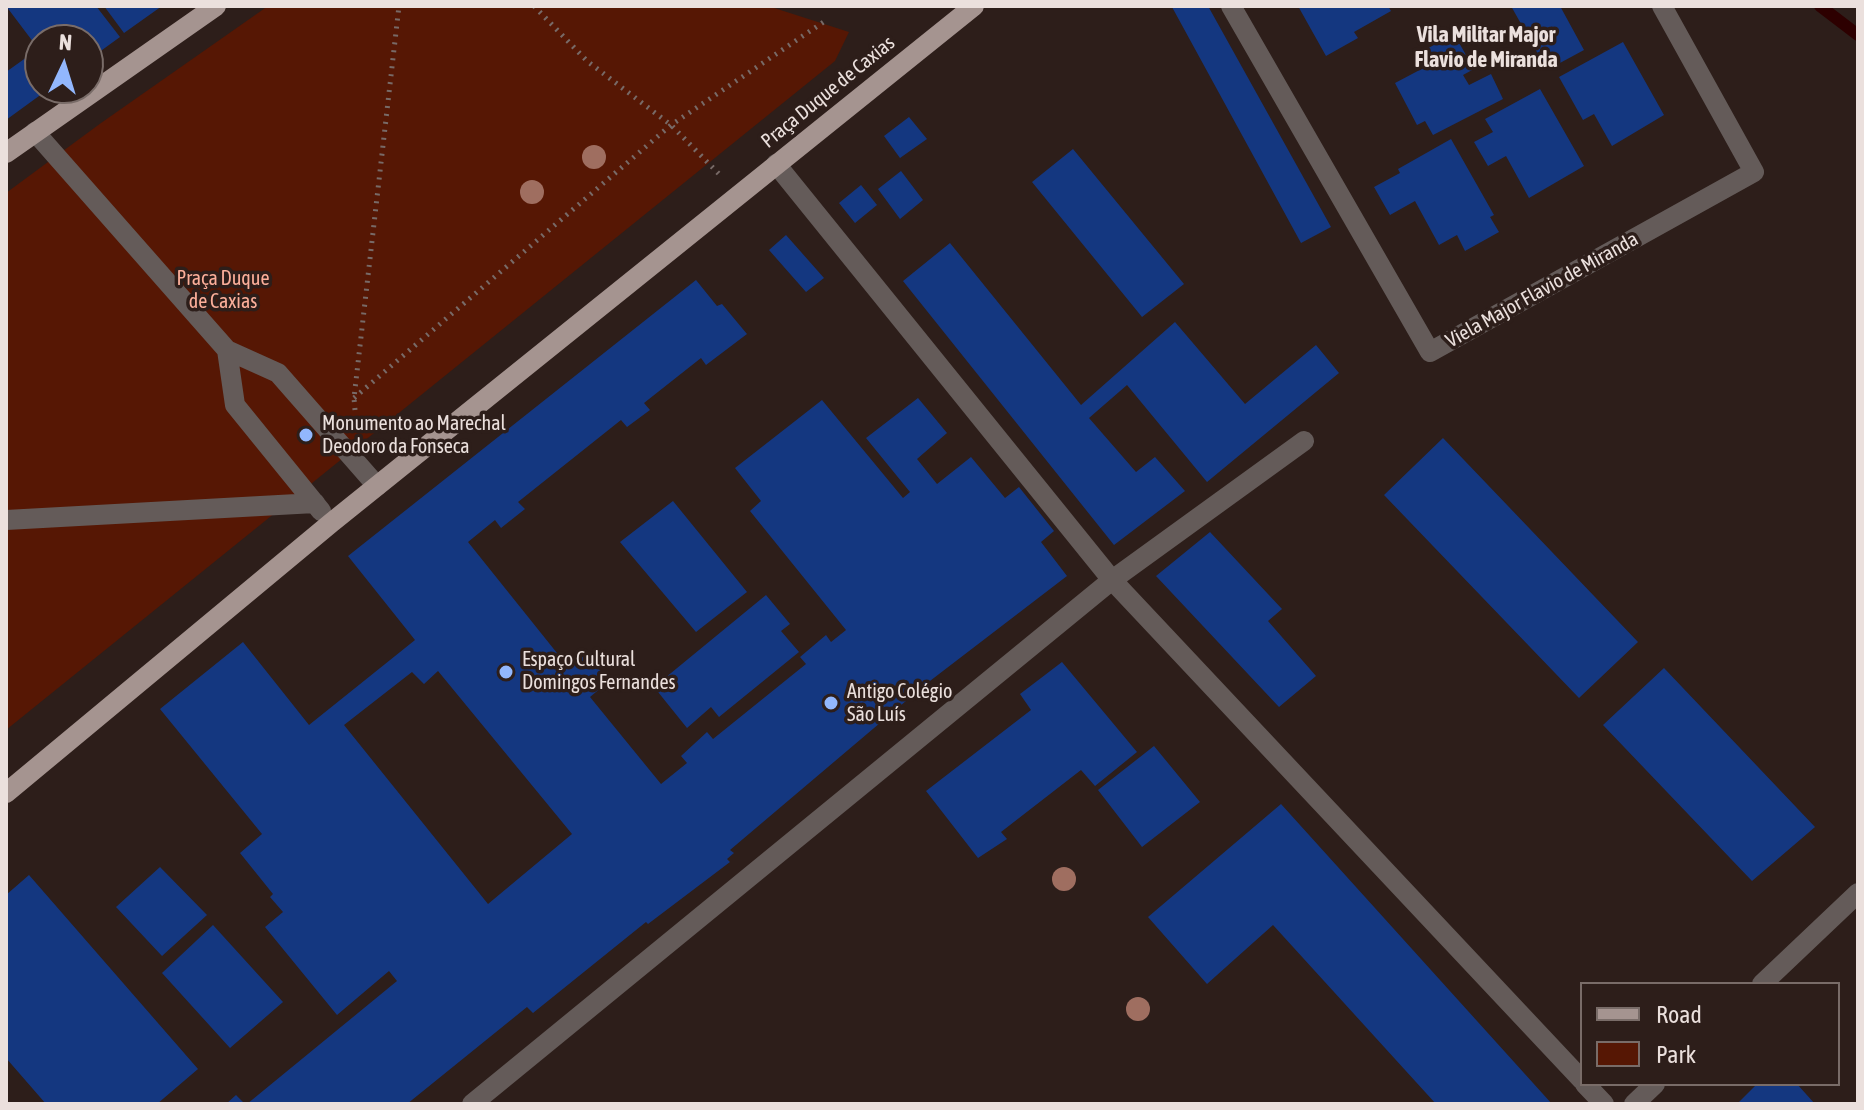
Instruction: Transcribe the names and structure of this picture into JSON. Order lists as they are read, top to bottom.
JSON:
{
  "streets": {
    "main road": ["Praça Duque de Caxias"],
    "street": ["Viela Major Flavio de Miranda"]
  },
  "districts": ["Vila Militar Major Flavio de Miranda"],
  "parks": ["Praça Duque de Caxias"],
  "places": ["Monumento ao Marechal Deodoro da Fonseca", "Espaço Cultural Domingos Fernandes", "Antigo Colégio São Luís"],
  "legend": ["Road", "Park"],
  "north": "top"
}
